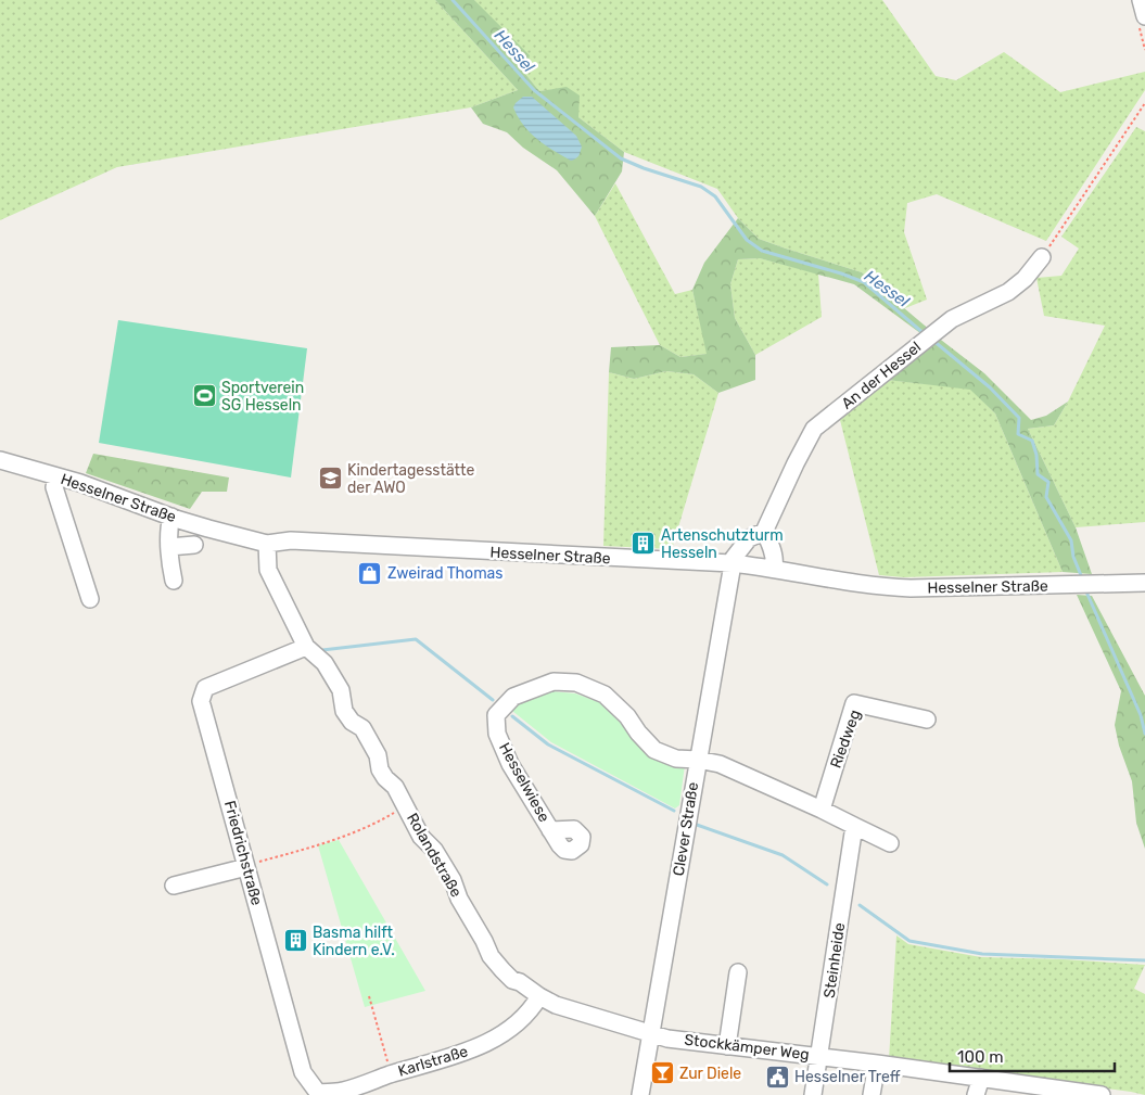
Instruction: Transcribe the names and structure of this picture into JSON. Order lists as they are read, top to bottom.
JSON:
{
  "streets": {
    "street": [
      "An der Hessel",
      "Hesselner Straße",
      "Riedweg",
      "Hesselwiese",
      "Clever Straße",
      "Friedrichstraße",
      "Rolandstraße",
      "Steinheide",
      "Stockkämper Weg",
      "Karlstraße"
    ]
  },
  "crossings": [
    ["Hesselner Straße", "Clever Straße"],
    ["Hesselner Straße", "Rolandstraße"],
    ["Hesselwiese", "Clever Straße"],
    ["Clever Straße", "Rolandstraße"],
    ["Clever Straße", "Stockkämper Weg"],
    ["Friedrichstraße", "Rolandstraße"],
    ["Friedrichstraße", "Karlstraße"],
    ["Rolandstraße", "Stockkämper Weg"],
    ["Rolandstraße", "Karlstraße"],
    ["Steinheide", "Stockkämper Weg"]
  ],
  "water": ["Hessel"],
  "places": {
    "sports": ["Sportverein SG Hesseln"],
    "school or university": ["Kindertagesstätte der AWO"],
    "building": ["Artenschutzturm Hesseln", "Basma hilft Kindern e.V."],
    "shop": ["Zweirad Thomas"],
    "bar": ["Zur Diele"],
    "public building": ["Hesselner Treff"]
  },
  "scale_bar": "100 m"
}
